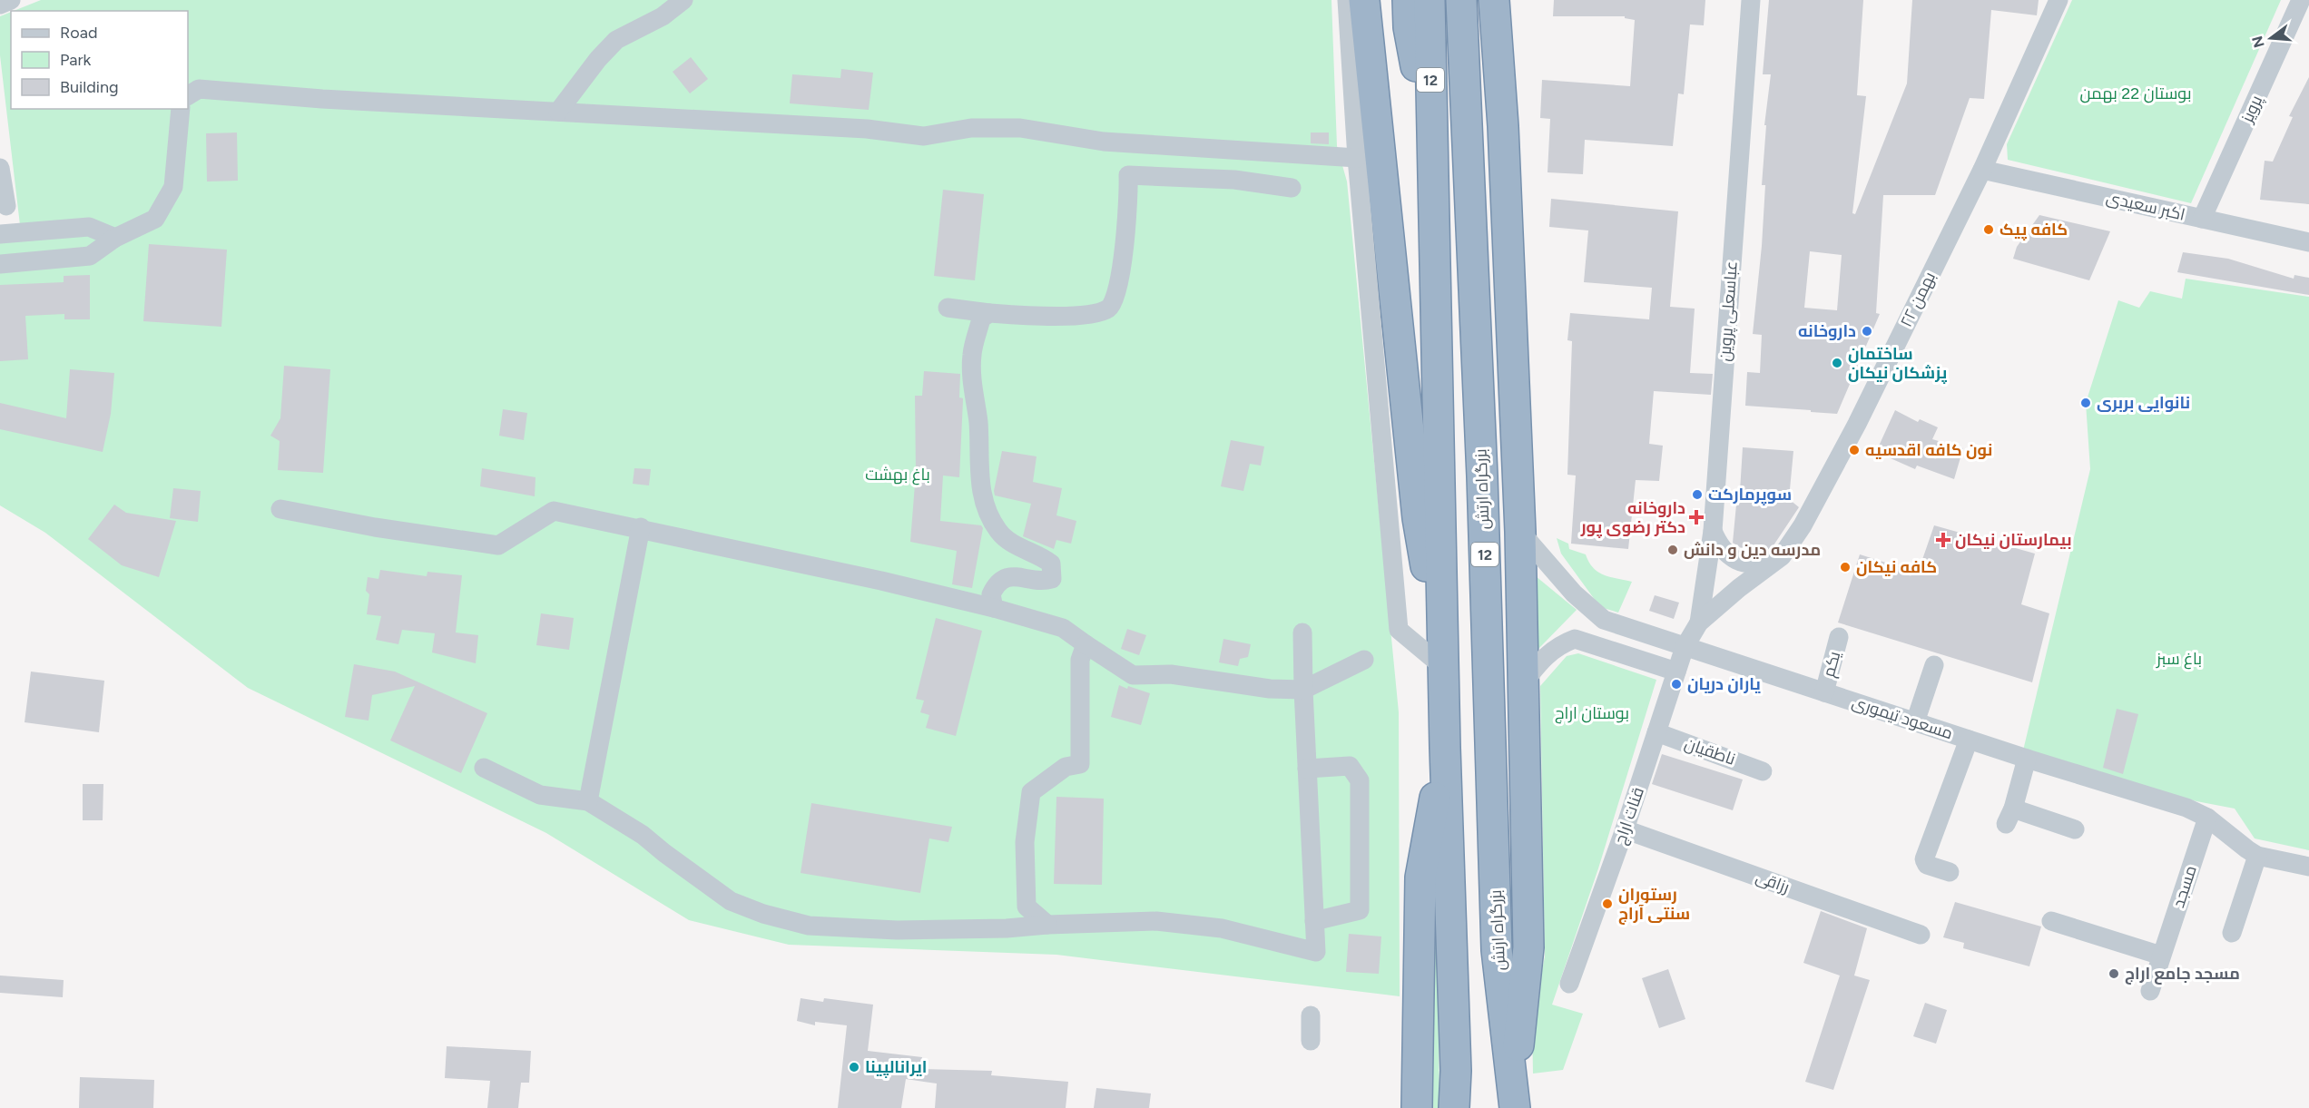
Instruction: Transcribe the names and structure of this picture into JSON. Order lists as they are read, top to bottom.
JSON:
{
  "streets": {
    "highway": ["12", "بزرگراه ارتش"],
    "street": [
      "پرویز",
      "اکبر سعیدی",
      "۲۲ بهمن",
      "عباسعلی پروین",
      "یکم",
      "مسعود تیموری",
      "ناطقیان",
      "قنات اراج",
      "رزاقی",
      "مسجد"
    ]
  },
  "crossings": [
    ["پرویز", "اکبر سعیدی"],
    ["اکبر سعیدی", "۲۲ بهمن"],
    ["۲۲ بهمن", "عباسعلی پروین"],
    ["۲۲ بهمن", "قنات اراج"],
    ["عباسعلی پروین", "قنات اراج"],
    ["یکم", "مسعود تیموری"],
    ["مسعود تیموری", "قنات اراج"],
    ["مسعود تیموری", "مسجد"],
    ["ناطقیان", "قنات اراج"],
    ["قنات اراج", "رزاقی"]
  ],
  "parks": [
    "بوستان 22 بهمن",
    "باغ بهشت",
    "باغ سبز",
    "بوستان اراج"
  ],
  "places": {
    "other": [
      "کافه پیک",
      "داروخانه",
      "ساختمان پزشکان نیکان",
      "نانوایی بربری",
      "نون کافه اقدسیه",
      "سوپرمارکت",
      "مدرسه دین و دانش",
      "کافه نیکان",
      "یاران دریان",
      "رستوران سنتی آراج",
      "مسجد جامع اراج",
      "ایرانالپینا"
    ],
    "health": ["داروخانه دکتر رضوی پور", "بیمارستان نیکان"]
  },
  "legend": ["Road", "Park", "Building"],
  "north": "left"
}
